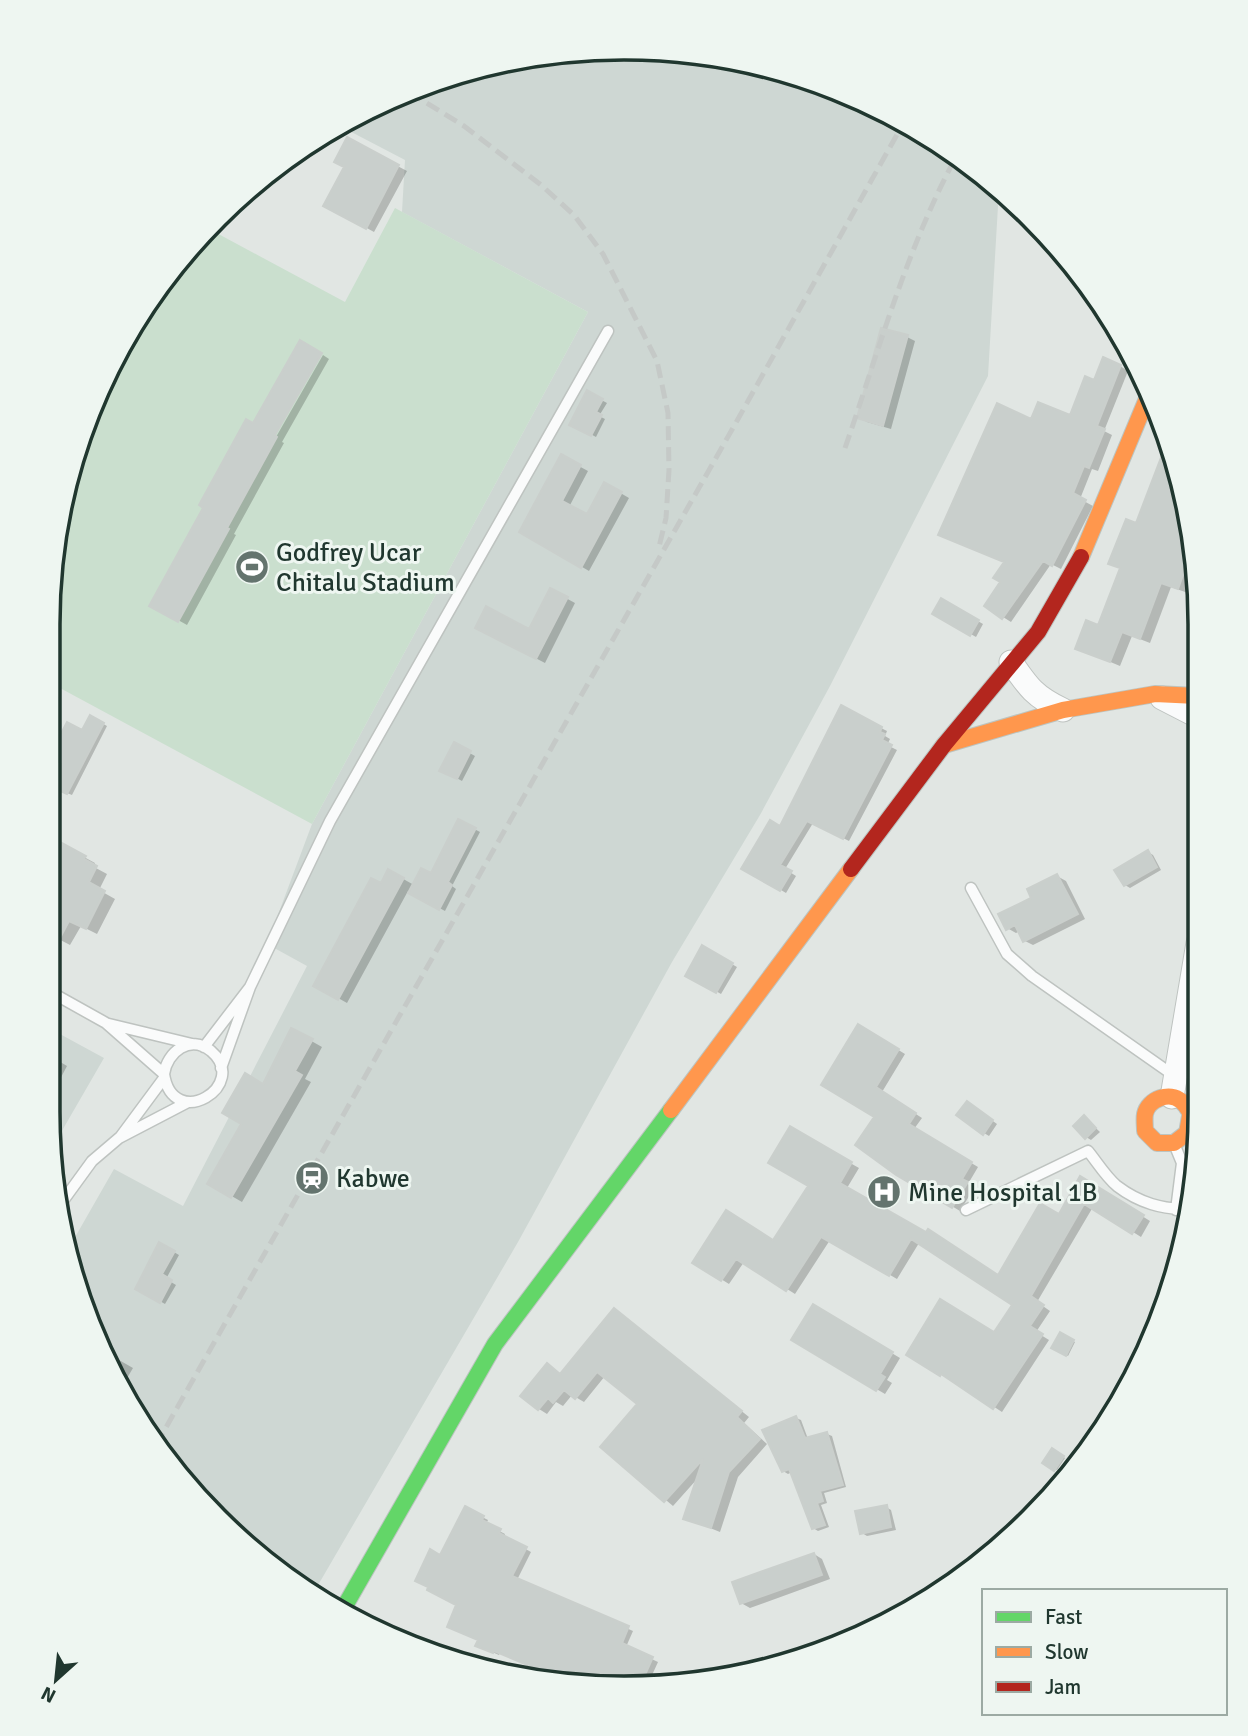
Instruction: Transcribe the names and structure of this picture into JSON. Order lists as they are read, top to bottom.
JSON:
{
  "places": {
    "sports": ["Godfrey Ucar Chitalu Stadium"],
    "station": ["Kabwe"],
    "hospital": ["Mine Hospital 1B"]
  },
  "legend": ["Fast", "Slow", "Jam"],
  "north": "bottom left"
}
